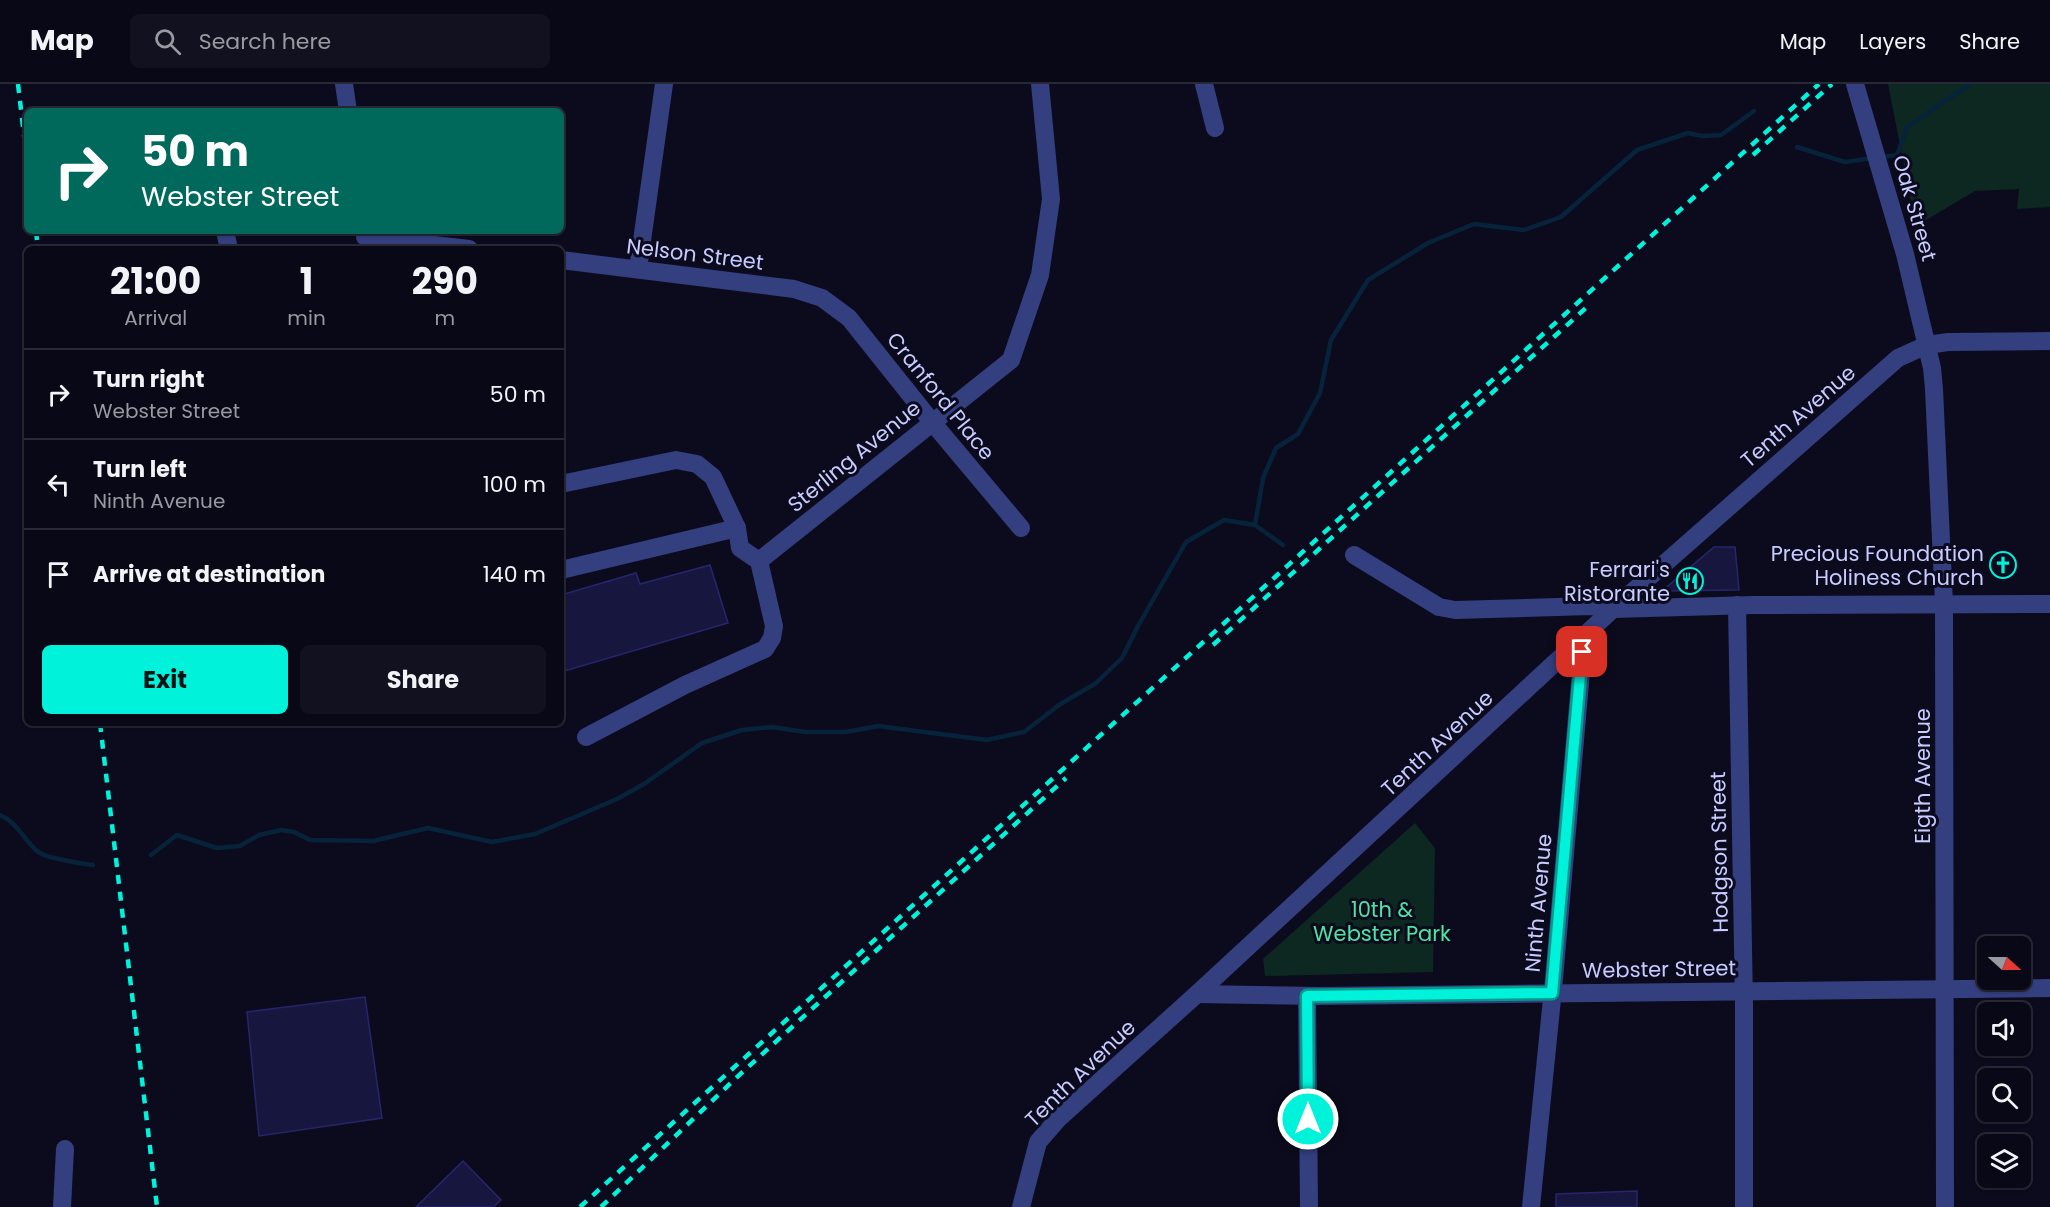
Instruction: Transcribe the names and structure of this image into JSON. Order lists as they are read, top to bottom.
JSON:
{
  "streets": {
    "street": [
      "Oak Street",
      "Nelson Street",
      "Cranford Place",
      "Tenth Avenue",
      "Sterling Avenue",
      "Eigth Avenue",
      "Hodgson Street",
      "Ninth Avenue",
      "Webster Street"
    ]
  },
  "crossings": [
    ["Oak Street", "Tenth Avenue"],
    ["Oak Street", "Eigth Avenue"],
    ["Nelson Street", "Cranford Place"],
    ["Cranford Place", "Sterling Avenue"],
    ["Tenth Avenue", "Eigth Avenue"],
    ["Tenth Avenue", "Ninth Avenue"],
    ["Tenth Avenue", "Webster Street"],
    ["Eigth Avenue", "Webster Street"],
    ["Hodgson Street", "Webster Street"],
    ["Ninth Avenue", "Webster Street"]
  ],
  "parks": ["10th & Webster Park"],
  "places": {
    "church": ["Precious Foundation Holiness Church"],
    "restaurant": ["Ferrari's Ristorante"]
  },
  "north": "right",
  "page": {
    "header": "Map",
    "search": "Search here",
    "nav": ["Map", "Layers", "Share"],
    "turn": ["50 m", "Webster Street"],
    "eta": [
      "21:00",
      "Arrival",
      "1",
      "min",
      "290",
      "m"
    ],
    "list": [
      {
        "name": "Turn right",
        "note": "Webster Street",
        "value": "50 m"
      },
      {
        "name": "Turn left",
        "note": "Ninth Avenue",
        "value": "100 m"
      },
      {
        "name": "Arrive at destination",
        "value": "140 m"
      }
    ],
    "buttons": ["Exit", "Share"]
  }
}
